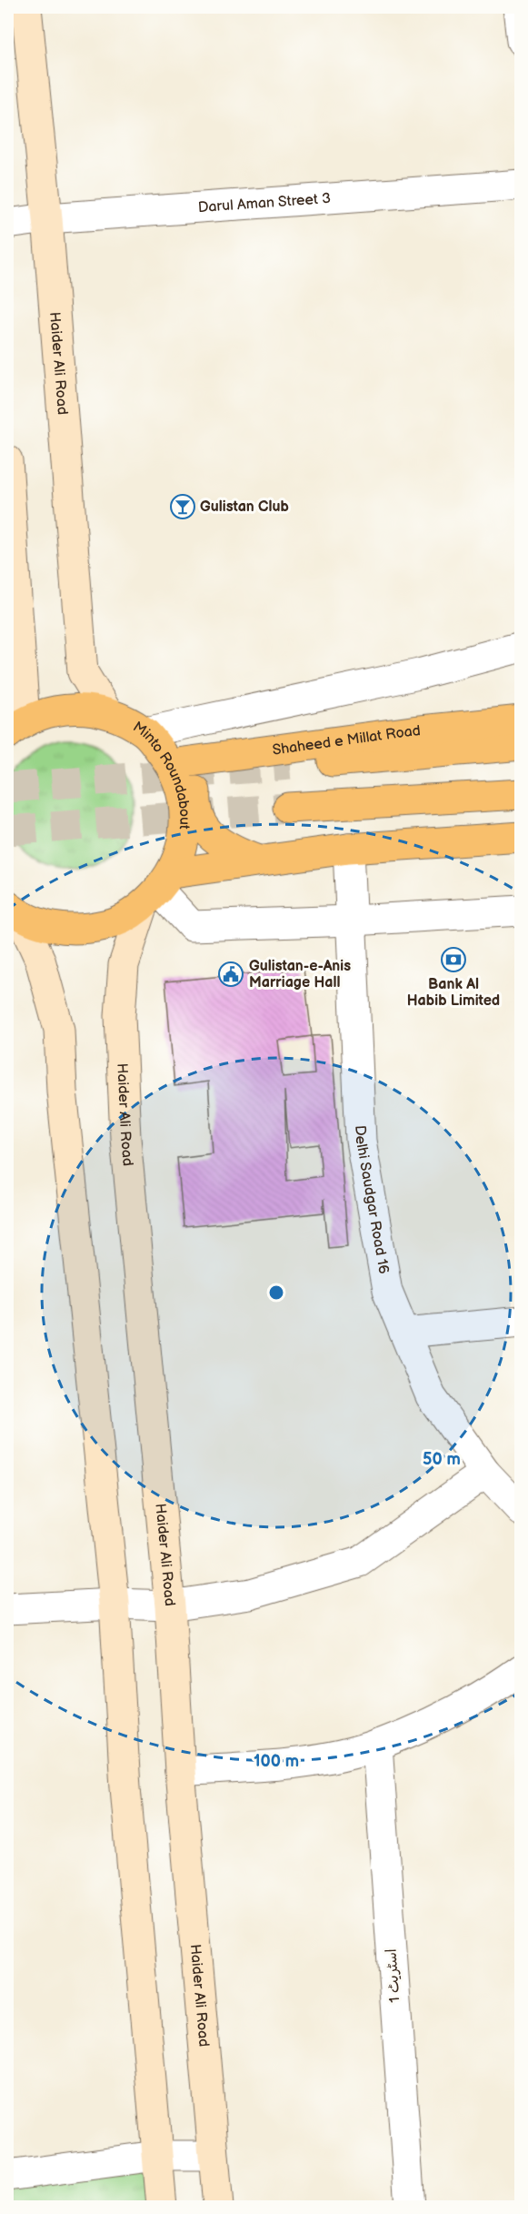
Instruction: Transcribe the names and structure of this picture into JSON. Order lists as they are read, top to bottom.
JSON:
{
  "streets": {
    "main road": ["Haider Ali Road", "Shaheed e Millat Road", "Minto Roundabout"],
    "street": ["Darul Aman Street 3", "Delhi Saudgar Road 16", "اسٹریٹ 1"]
  },
  "crossings": [
    ["Darul Aman Street 3", "Haider Ali Road"],
    ["Haider Ali Road", "Minto Roundabout"],
    ["Shaheed e Millat Road", "Minto Roundabout"]
  ],
  "places": {
    "bar": ["Gulistan Club"],
    "bank": ["Bank Al Habib Limited"],
    "public building": ["Gulistan-e-Anis Marriage Hall"]
  },
  "rings": ["50 m", "100 m"]
}
